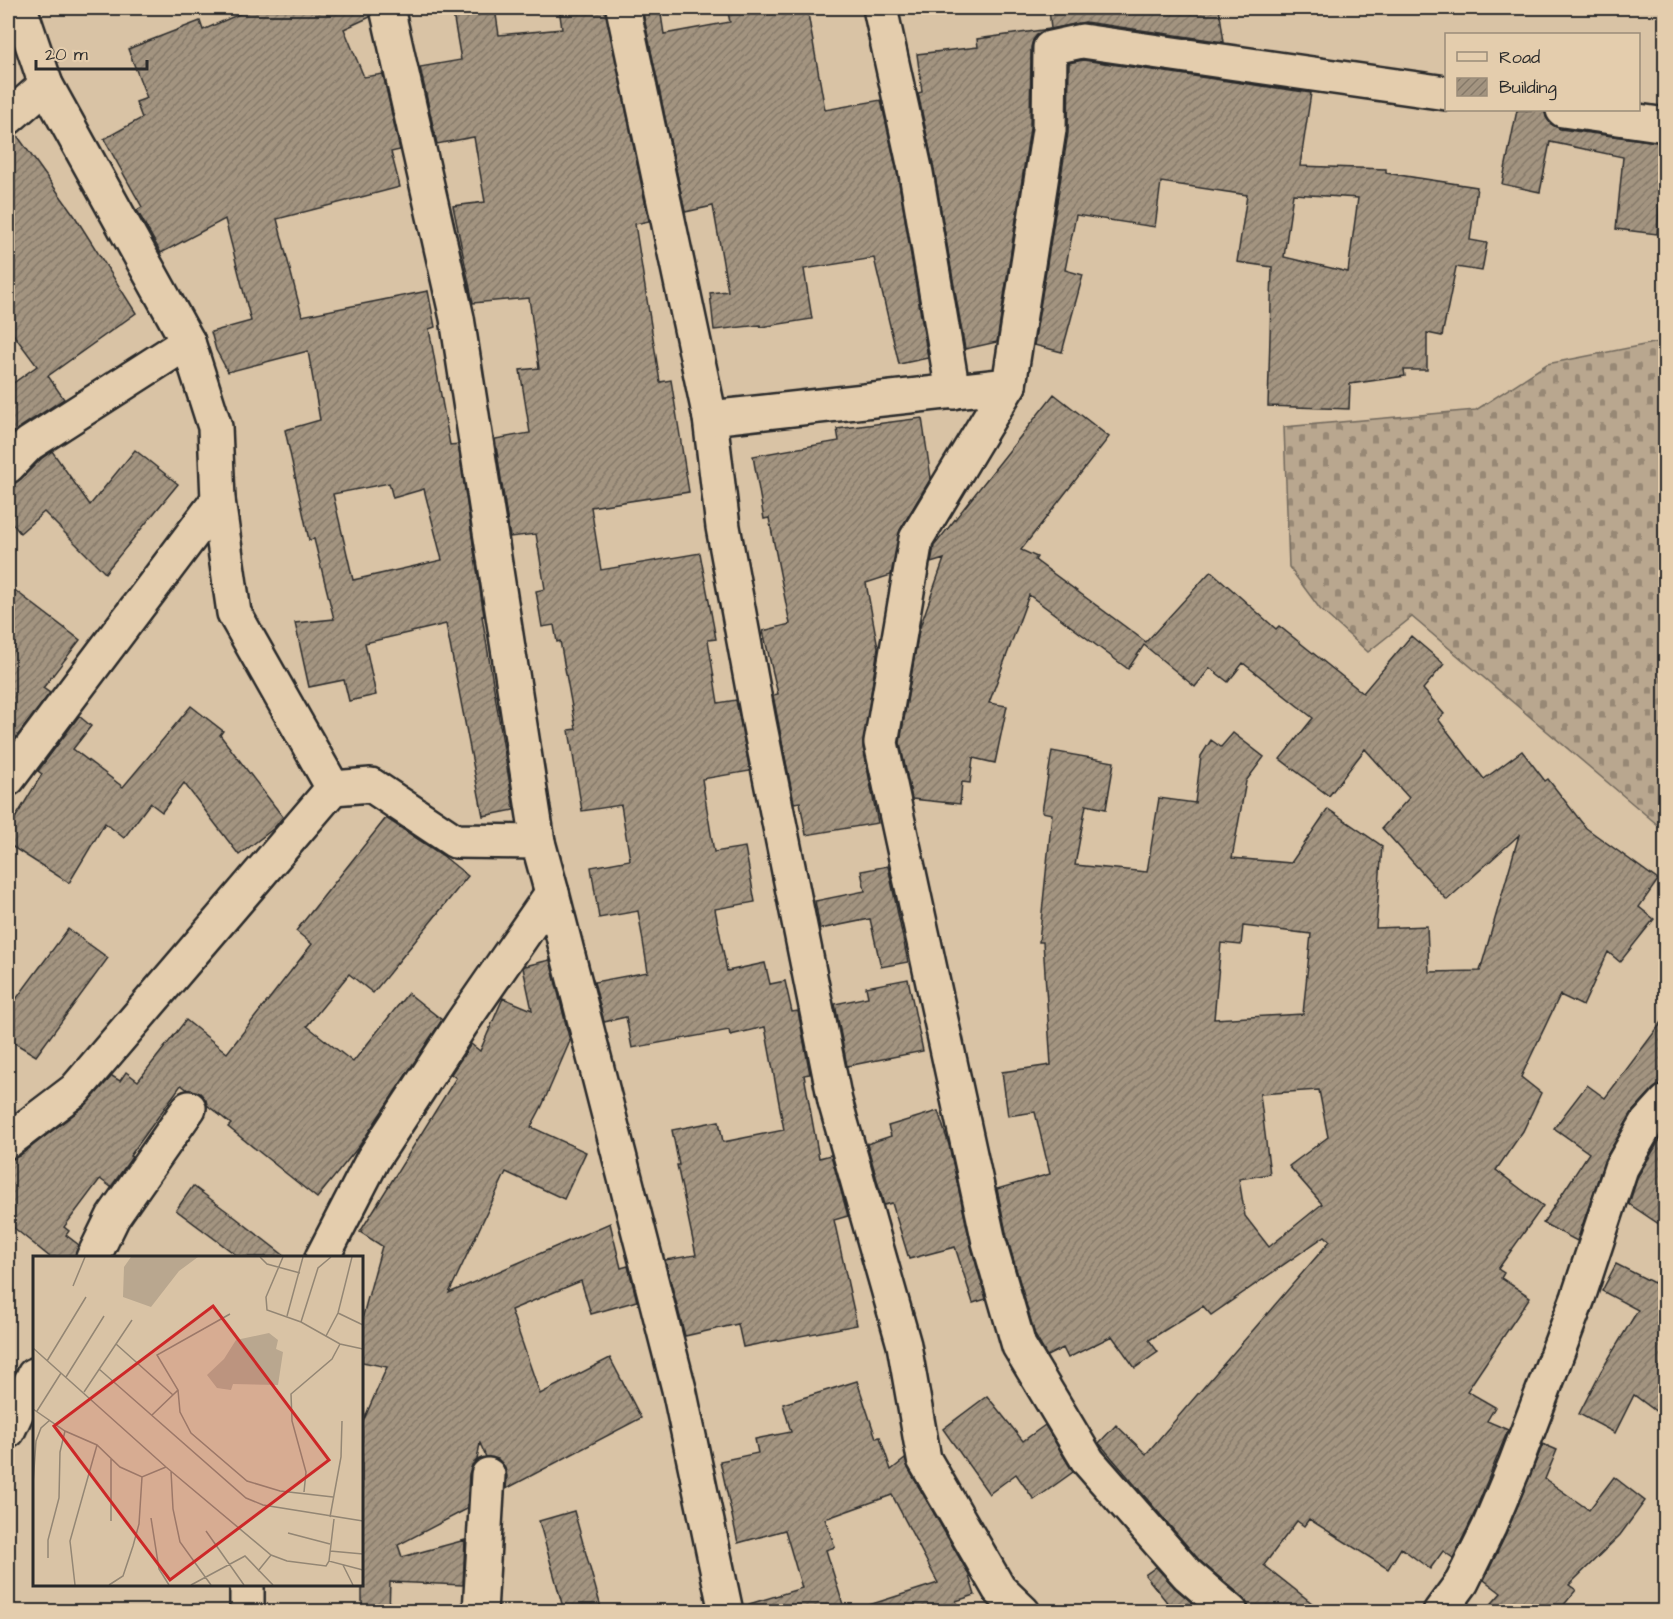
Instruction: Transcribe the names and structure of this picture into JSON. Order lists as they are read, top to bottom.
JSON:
{
  "legend": ["Road", "Building"],
  "scale_bar": "20 m"
}
